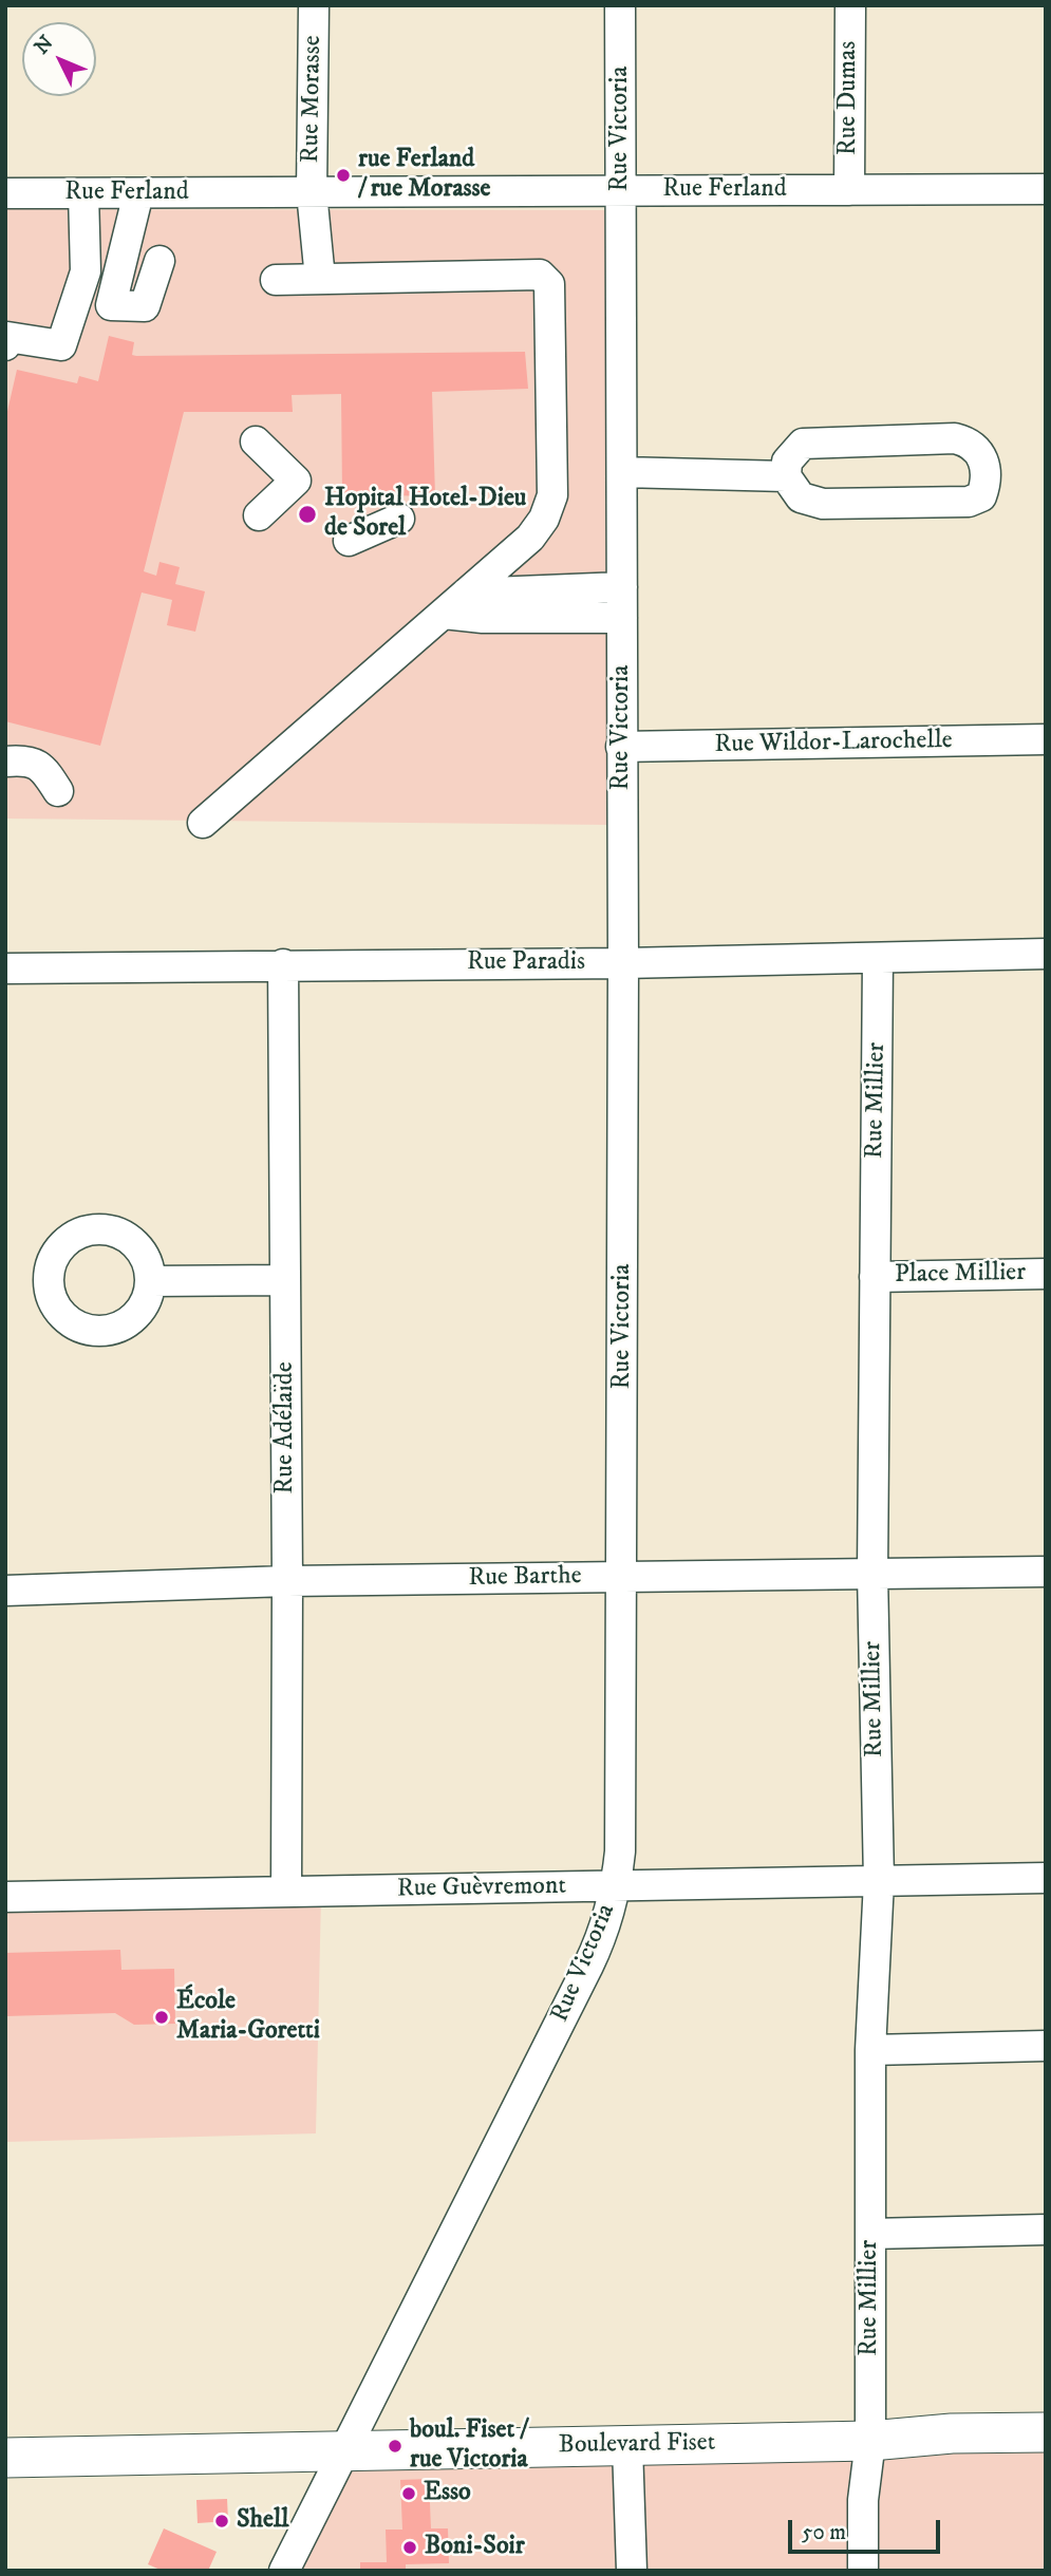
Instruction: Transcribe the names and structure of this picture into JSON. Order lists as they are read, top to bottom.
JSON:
{
  "streets": {
    "main road": ["Boulevard Fiset"],
    "street": [
      "Rue Dumas",
      "Rue Morasse",
      "Rue Victoria",
      "Rue Ferland",
      "Rue Wildor-Larochelle",
      "Rue Paradis",
      "Rue Millier",
      "Place Millier",
      "Rue Adélaïde",
      "Rue Barthe",
      "Rue Guèvremont"
    ]
  },
  "crossings": [
    ["Rue Dumas", "Rue Ferland"],
    ["Rue Morasse", "Rue Ferland"],
    ["Rue Victoria", "Rue Ferland"],
    ["Rue Victoria", "Rue Wildor-Larochelle"],
    ["Rue Victoria", "Rue Paradis"],
    ["Rue Victoria", "Rue Barthe"],
    ["Rue Victoria", "Rue Guèvremont"],
    ["Rue Victoria", "Boulevard Fiset"],
    ["Rue Paradis", "Rue Millier"],
    ["Rue Paradis", "Rue Adélaïde"],
    ["Rue Millier", "Place Millier"],
    ["Rue Millier", "Rue Barthe"],
    ["Rue Millier", "Rue Guèvremont"],
    ["Rue Millier", "Boulevard Fiset"],
    ["Rue Adélaïde", "Rue Barthe"],
    ["Rue Adélaïde", "Rue Guèvremont"]
  ],
  "places": [
    "rue Ferland / rue Morasse",
    "Hopital Hotel-Dieu de Sorel",
    "École Maria-Goretti",
    "boul. Fiset / rue Victoria",
    "Esso",
    "Shell",
    "Boni-Soir"
  ],
  "scale_bar": "50 m",
  "north": "top left"
}
